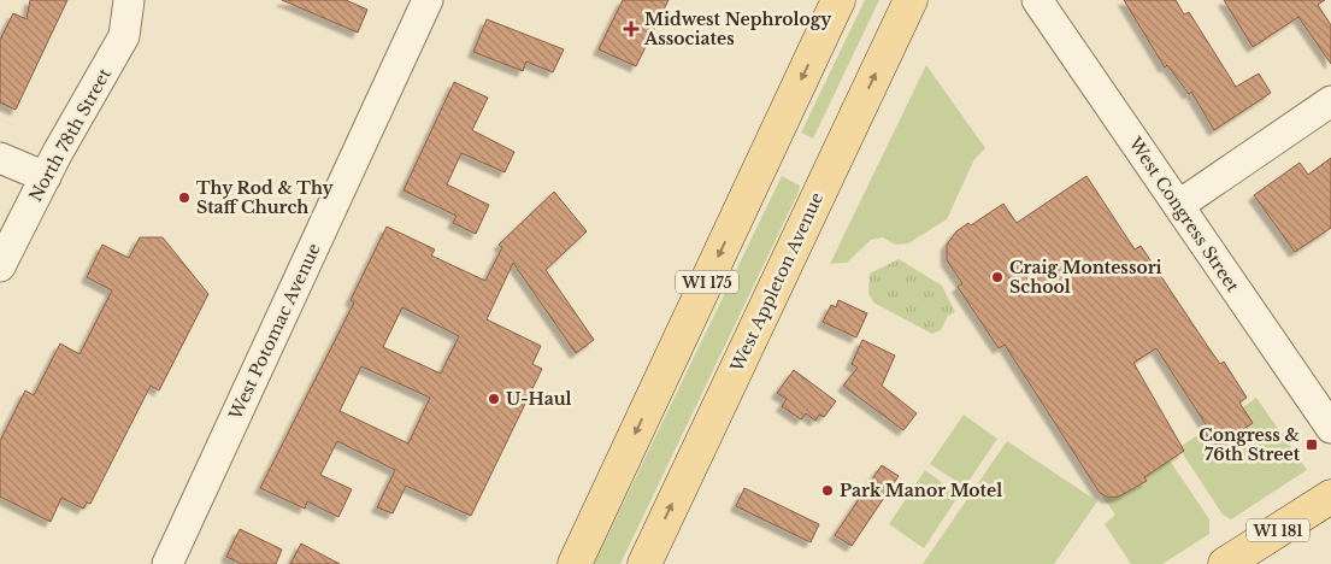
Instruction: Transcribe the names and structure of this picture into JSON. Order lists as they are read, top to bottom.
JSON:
{
  "streets": {
    "main road": ["WI 175", "West Appleton Avenue", "WI 181"],
    "street": ["North 78th Street", "West Congress Street", "West Potomac Avenue"]
  },
  "places": {
    "health": ["Midwest Nephrology Associates"],
    "other": [
      "Thy Rod & Thy Staff Church",
      "Craig Montessori School",
      "U-Haul",
      "Park Manor Motel"
    ],
    "transit": ["Congress & 76th Street"]
  }
}
